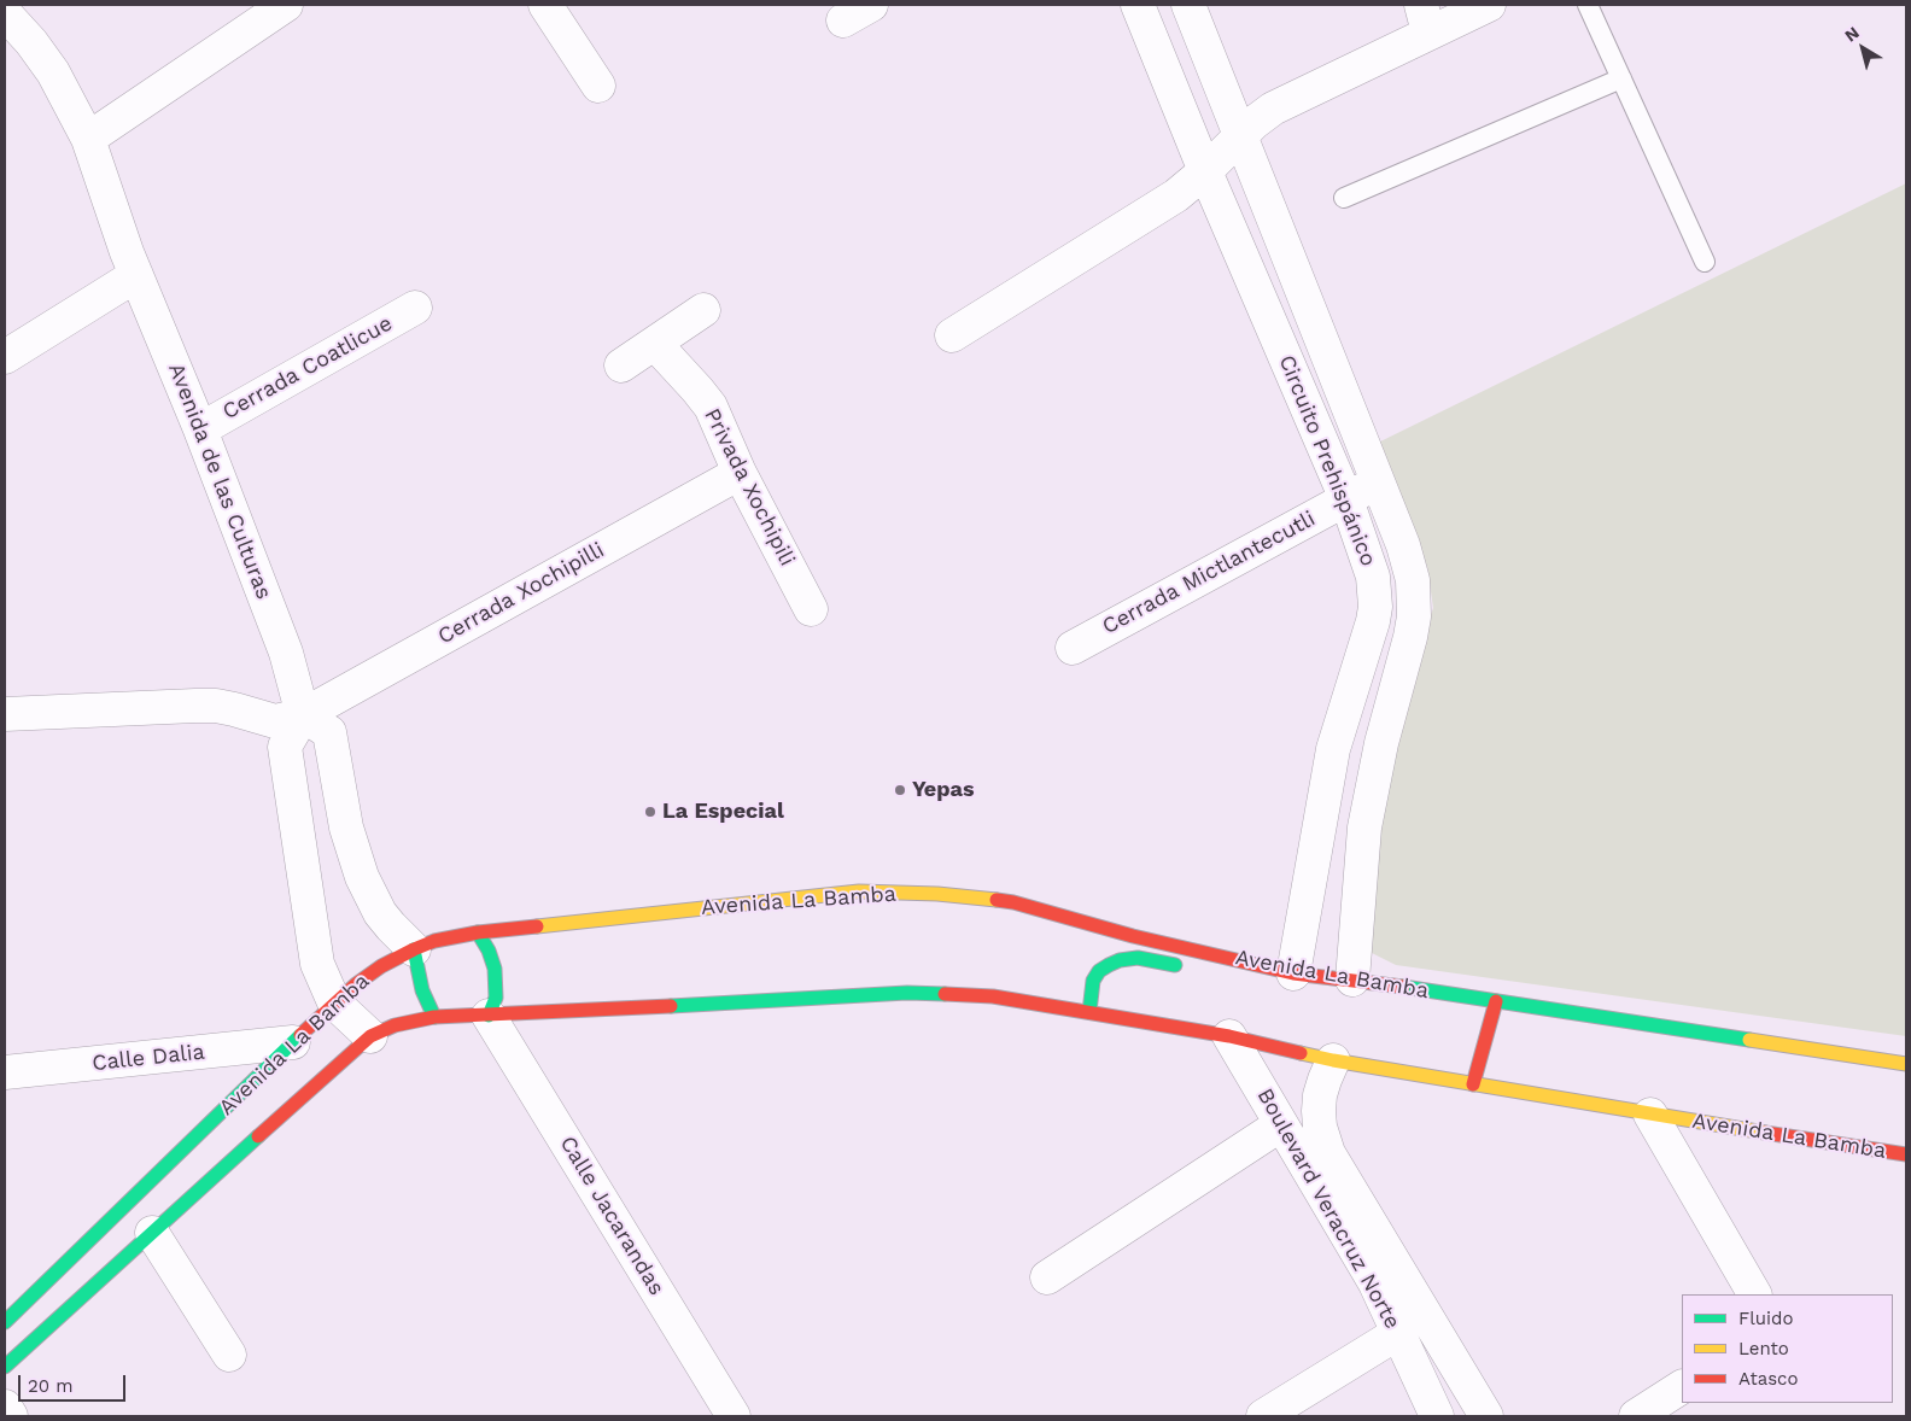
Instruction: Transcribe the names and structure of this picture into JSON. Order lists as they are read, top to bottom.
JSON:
{
  "streets": {
    "street": [
      "Cerrada Coatlicue",
      "Circuito Prehispánico",
      "Avenida de las Culturas",
      "Privada Xochipili",
      "Cerrada Mictlantecutli",
      "Cerrada Xochipilli",
      "Avenida La Bamba",
      "Calle Dalia",
      "Boulevard Veracruz Norte",
      "Calle Jacarandas"
    ]
  },
  "crossings": [
    ["Cerrada Coatlicue", "Avenida de las Culturas"],
    ["Circuito Prehispánico", "Cerrada Mictlantecutli"],
    ["Circuito Prehispánico", "Avenida La Bamba"],
    ["Avenida de las Culturas", "Cerrada Xochipilli"],
    ["Privada Xochipili", "Cerrada Xochipilli"],
    ["Avenida La Bamba", "Calle Dalia"],
    ["Avenida La Bamba", "Boulevard Veracruz Norte"],
    ["Avenida La Bamba", "Calle Jacarandas"]
  ],
  "places": ["Yepas", "La Especial"],
  "legend": ["Fluido", "Lento", "Atasco"],
  "scale_bar": "20 m",
  "north": "top left"
}
